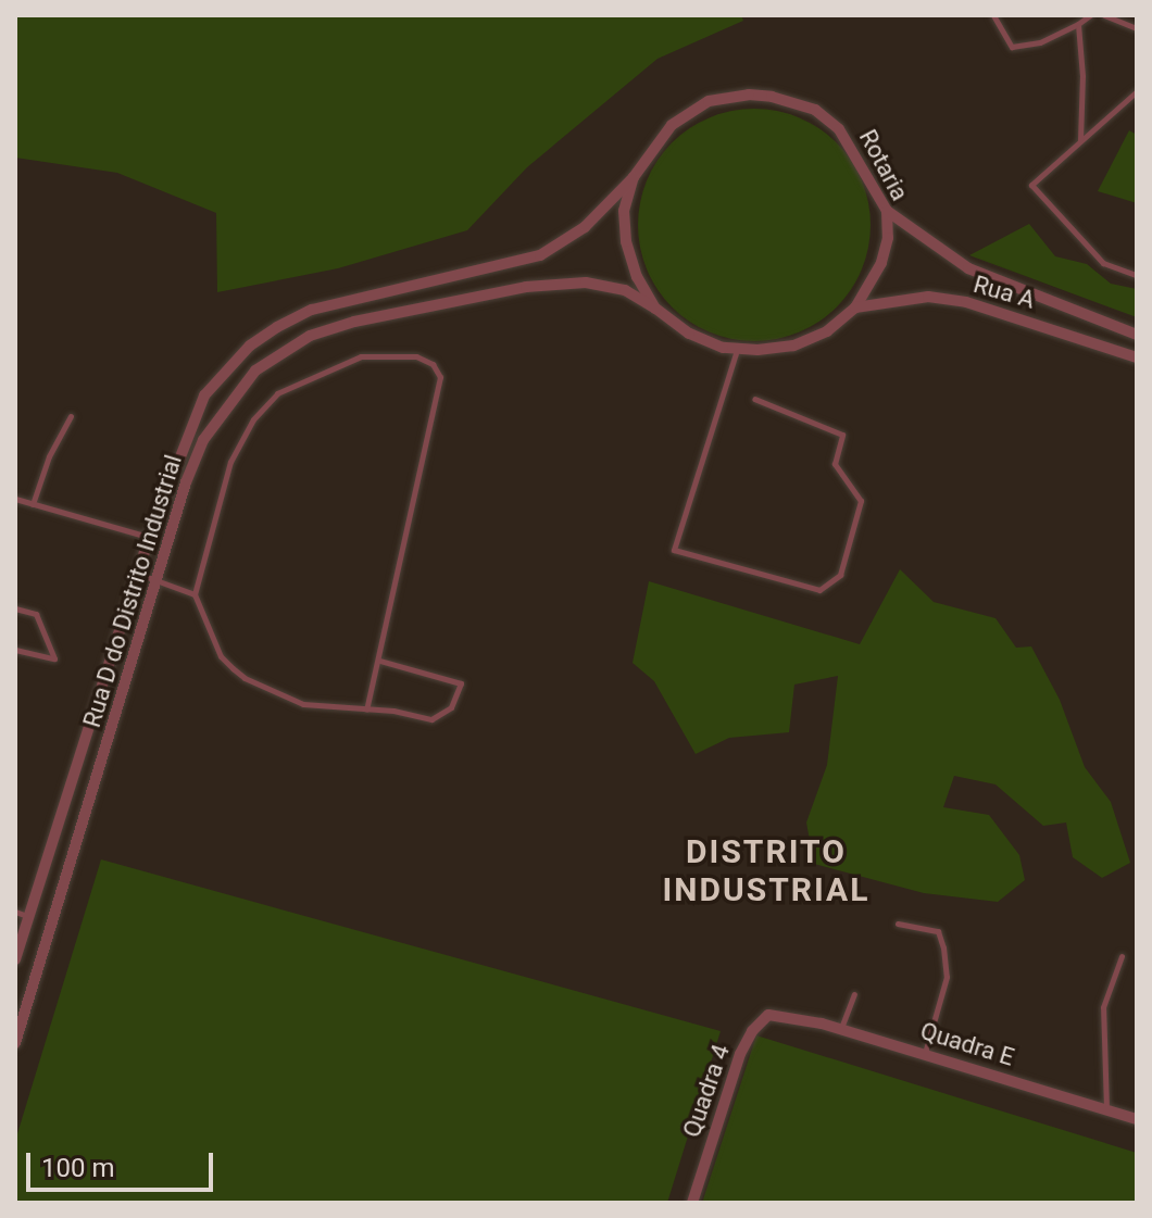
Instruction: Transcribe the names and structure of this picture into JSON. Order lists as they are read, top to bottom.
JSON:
{
  "streets": {
    "street": [
      "Rotaria",
      "Rua A",
      "Rua D do Distrito Industrial",
      "Quadra E",
      "Quadra 4"
    ]
  },
  "crossings": [
    ["Rotaria", "Rua A"],
    ["Rotaria", "Rua D do Distrito Industrial"],
    ["Rua A", "Rua D do Distrito Industrial"],
    ["Quadra E", "Quadra 4"]
  ],
  "districts": ["DISTRITO INDUSTRIAL"],
  "scale_bar": "100 m"
}
